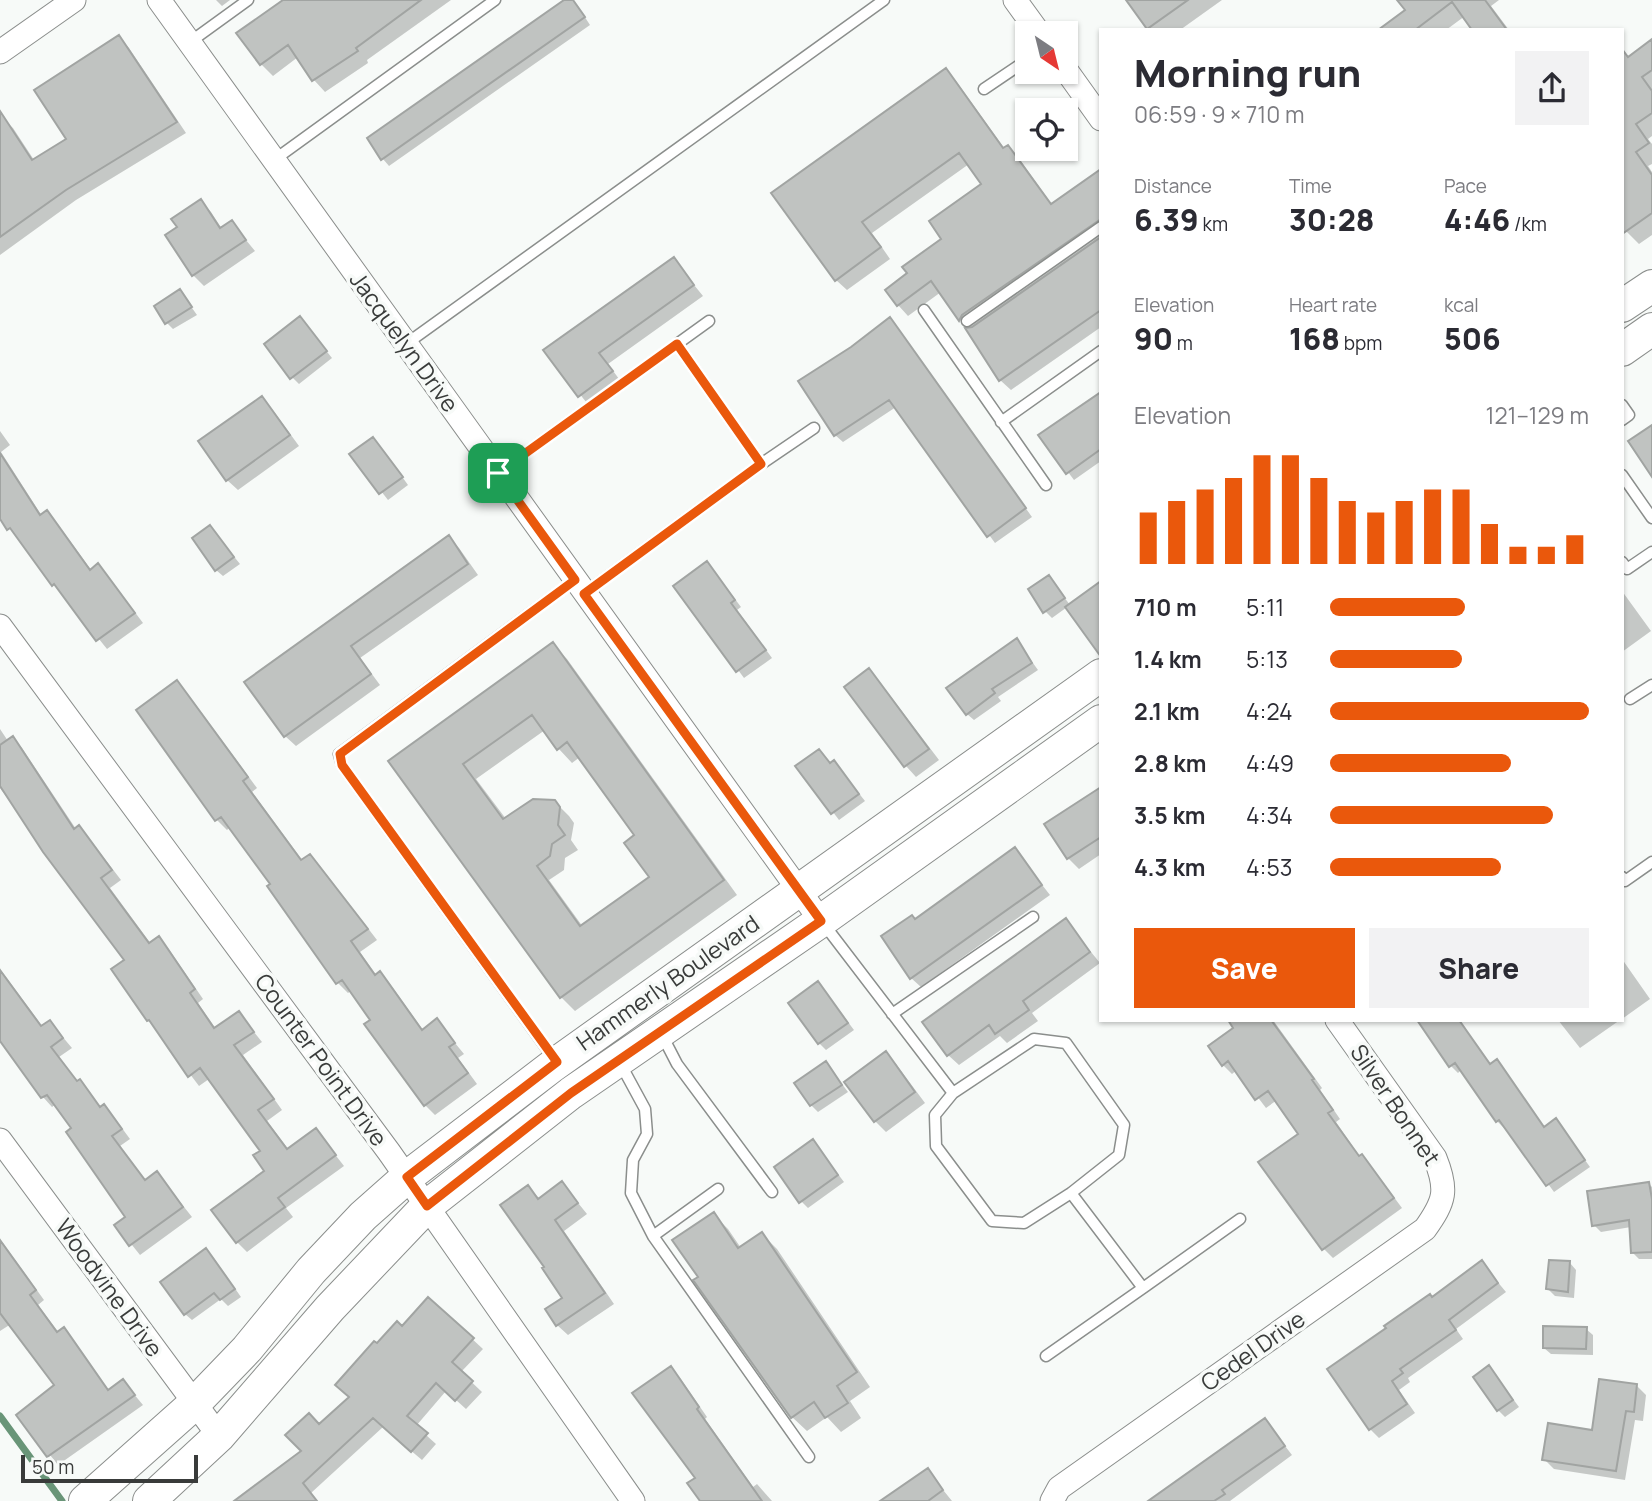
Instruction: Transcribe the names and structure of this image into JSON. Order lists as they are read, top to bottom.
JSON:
{
  "streets": {
    "main road": ["Hammerly Boulevard"],
    "street": [
      "Jacquelyn Drive",
      "Counter Point Drive",
      "Silver Bonnet",
      "Woodvine Drive",
      "Cedel Drive"
    ]
  },
  "crossings": [
    ["Jacquelyn Drive", "Hammerly Boulevard"],
    ["Hammerly Boulevard", "Counter Point Drive"],
    ["Hammerly Boulevard", "Woodvine Drive"],
    ["Silver Bonnet", "Cedel Drive"]
  ],
  "scale_bar": "50 m",
  "north": "bottom right",
  "page": {
    "heading": ["Morning run", "06:59 · 9 × 710 m"],
    "stats": [
      ["Distance", "6.39 km"],
      ["Time", "30:28"],
      ["Pace", "4:46 /km"],
      ["Elevation", "90 m"],
      ["Heart rate", "168 bpm"],
      ["kcal", "506"]
    ],
    "chart": ["Elevation", "121–129 m"],
    "list": [
      {
        "name": "710 m",
        "note": "5:11"
      },
      {
        "name": "1.4 km",
        "note": "5:13"
      },
      {
        "name": "2.1 km",
        "note": "4:24"
      },
      {
        "name": "2.8 km",
        "note": "4:49"
      },
      {
        "name": "3.5 km",
        "note": "4:34"
      },
      {
        "name": "4.3 km",
        "note": "4:53"
      }
    ],
    "buttons": ["Save", "Share"],
    "scale": "50 m"
  }
}
